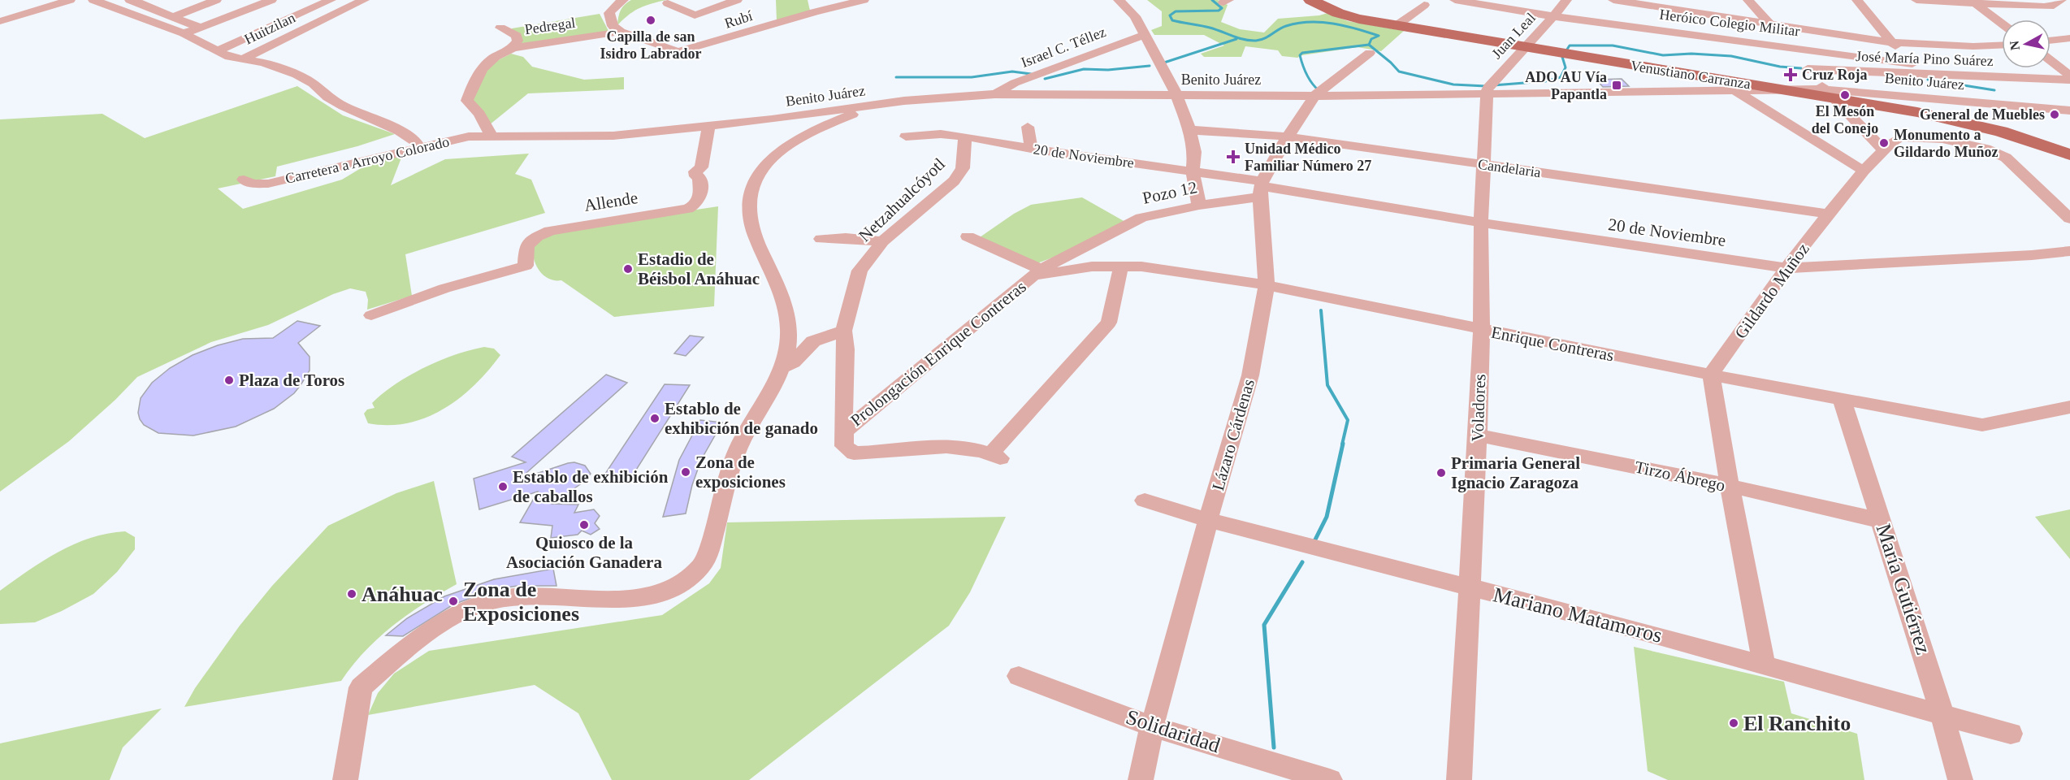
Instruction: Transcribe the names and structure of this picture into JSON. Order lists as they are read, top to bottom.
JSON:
{
  "streets": {
    "main road": ["Venustiano Carranza"],
    "street": [
      "Rubí",
      "Heróico Colegio Militar",
      "Pedregal",
      "Huitzilan",
      "Juan Leal",
      "Israel C. Téllez",
      "José María Pino Suárez",
      "Benito Juárez",
      "20 de Noviembre",
      "Carretera a Arroyo Colorado",
      "Candelaria",
      "Pozo 12",
      "Netzahualcóyotl",
      "Allende",
      "Gildardo Muñoz",
      "Enrique Contreras",
      "Prolongación Enrique Contreras",
      "Voladores",
      "Lázaro Cárdenas",
      "Tirzo Ábrego",
      "María Gutiérrez",
      "Mariano Matamoros",
      "Solidaridad"
    ]
  },
  "crossings": [
    ["Rubí", "Pedregal"],
    ["Heróico Colegio Militar", "Juan Leal"],
    ["Heróico Colegio Militar", "José María Pino Suárez"],
    ["Juan Leal", "Venustiano Carranza"],
    ["Juan Leal", "Benito Juárez"],
    ["Juan Leal", "Voladores"],
    ["Israel C. Téllez", "Benito Juárez"],
    ["Venustiano Carranza", "Benito Juárez"],
    ["Benito Juárez", "Carretera a Arroyo Colorado"],
    ["Benito Juárez", "Allende"],
    ["Benito Juárez", "Voladores"],
    ["20 de Noviembre", "Pozo 12"],
    ["20 de Noviembre", "Netzahualcóyotl"],
    ["20 de Noviembre", "Gildardo Muñoz"],
    ["20 de Noviembre", "Voladores"],
    ["20 de Noviembre", "Lázaro Cárdenas"],
    ["Candelaria", "Gildardo Muñoz"],
    ["Candelaria", "Voladores"],
    ["Pozo 12", "Enrique Contreras"],
    ["Pozo 12", "Prolongación Enrique Contreras"],
    ["Pozo 12", "Lázaro Cárdenas"],
    ["Netzahualcóyotl", "Prolongación Enrique Contreras"],
    ["Gildardo Muñoz", "Enrique Contreras"],
    ["Enrique Contreras", "Prolongación Enrique Contreras"],
    ["Enrique Contreras", "Voladores"],
    ["Enrique Contreras", "Lázaro Cárdenas"],
    ["Enrique Contreras", "María Gutiérrez"],
    ["Voladores", "Tirzo Ábrego"],
    ["Voladores", "Mariano Matamoros"],
    ["Lázaro Cárdenas", "Mariano Matamoros"],
    ["Lázaro Cárdenas", "Solidaridad"],
    ["Tirzo Ábrego", "María Gutiérrez"],
    ["María Gutiérrez", "Mariano Matamoros"]
  ],
  "places": {
    "other": [
      "Capilla de san Isidro Labrador",
      "El Mesón del Conejo",
      "General de Muebles",
      "Monumento a Gildardo Muñoz",
      "Estadio de Béisbol Anáhuac",
      "Plaza de Toros",
      "Establo de exhibición de ganado",
      "Zona de exposiciones",
      "Primaria General Ignacio Zaragoza",
      "Establo de exhibición de caballos",
      "Quiosco de la Asociación Ganadera",
      "Anáhuac",
      "Zona de Exposiciones",
      "El Ranchito"
    ],
    "health": ["Cruz Roja", "Unidad Médico Familiar Número 27"],
    "transit": ["ADO AU Vía Papantla"]
  },
  "north": "left"
}
